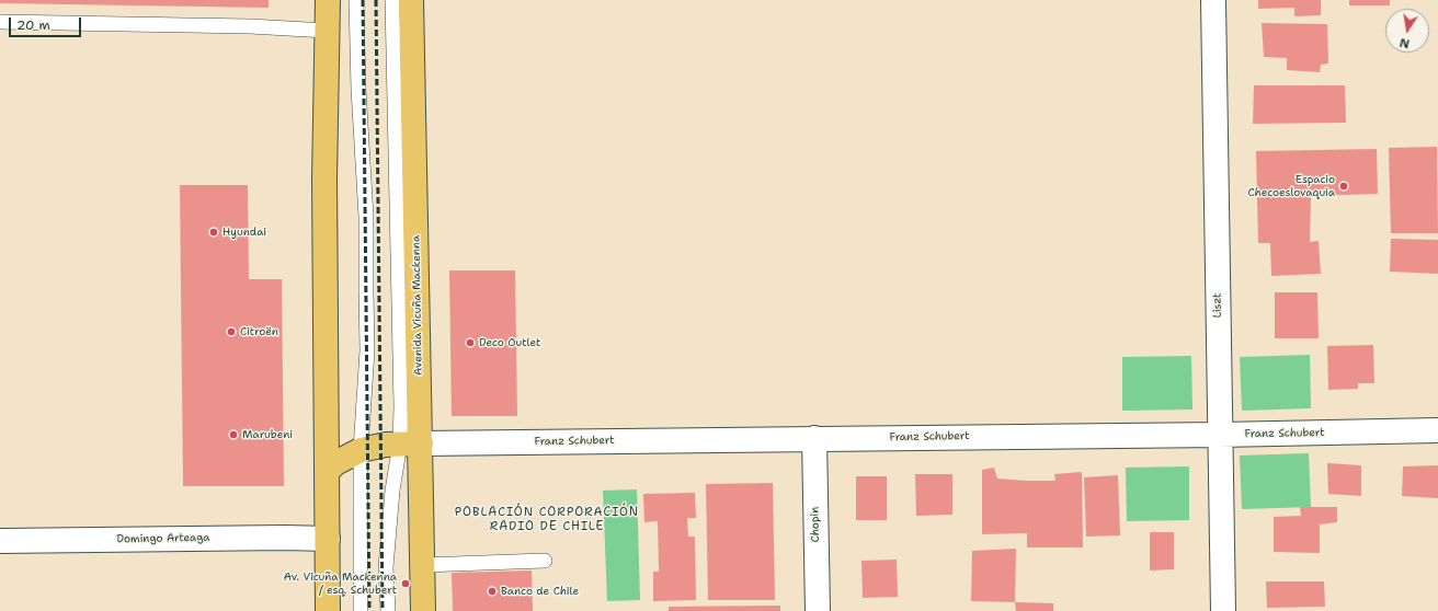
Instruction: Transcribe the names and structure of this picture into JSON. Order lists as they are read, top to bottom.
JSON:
{
  "streets": {
    "main road": ["Avenida Vicuña Mackenna"],
    "street": [
      "Liszt",
      "Franz Schubert",
      "Chopin",
      "Domingo Arteaga"
    ]
  },
  "crossings": [
    ["Avenida Vicuña Mackenna", "Franz Schubert"],
    ["Liszt", "Franz Schubert"],
    ["Franz Schubert", "Chopin"]
  ],
  "districts": ["POBLACIÓN CORPORACIÓN RADIO DE CHILE"],
  "places": [
    "Espacio Checoeslovaquia",
    "Hyundai",
    "Citroën",
    "Deco Outlet",
    "Marubeni",
    "Av. Vicuña Mackenna / esq. Schubert",
    "Banco de Chile"
  ],
  "scale_bar": "20 m",
  "north": "bottom"
}
